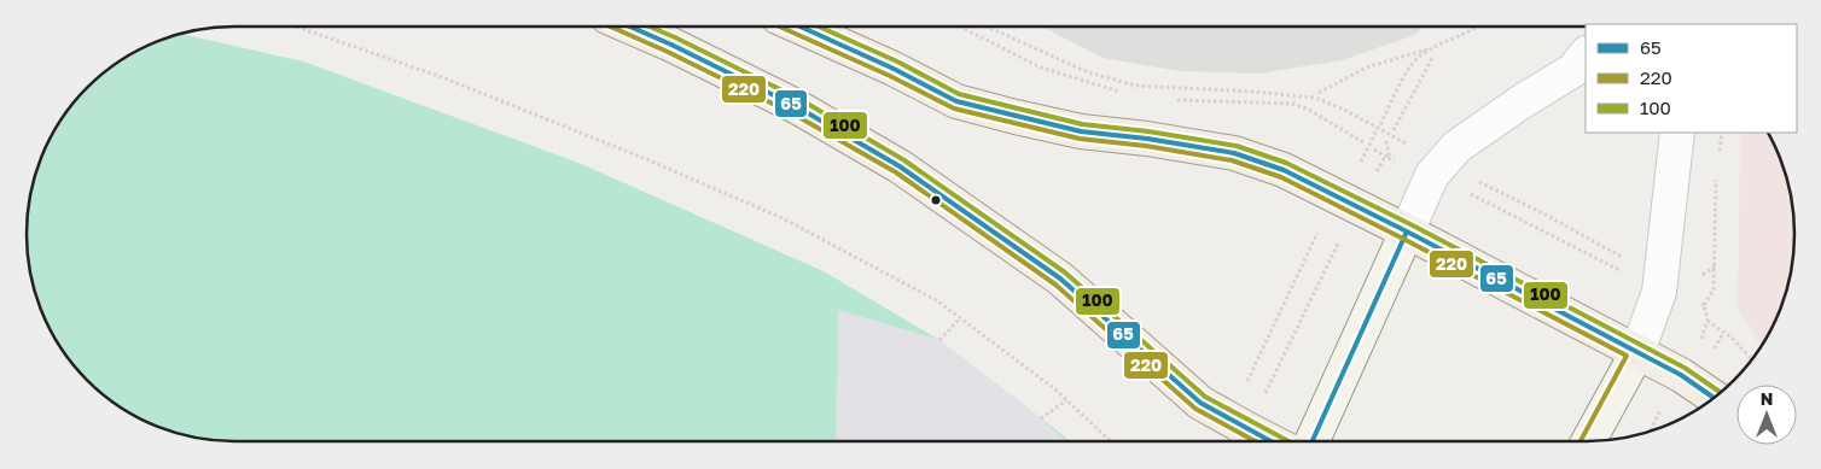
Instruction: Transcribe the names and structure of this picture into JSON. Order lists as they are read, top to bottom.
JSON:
{
  "lines": ["transit line 65", "transit line 220", "transit line 100"],
  "legend": ["65", "220", "100"],
  "north": "top"
}
